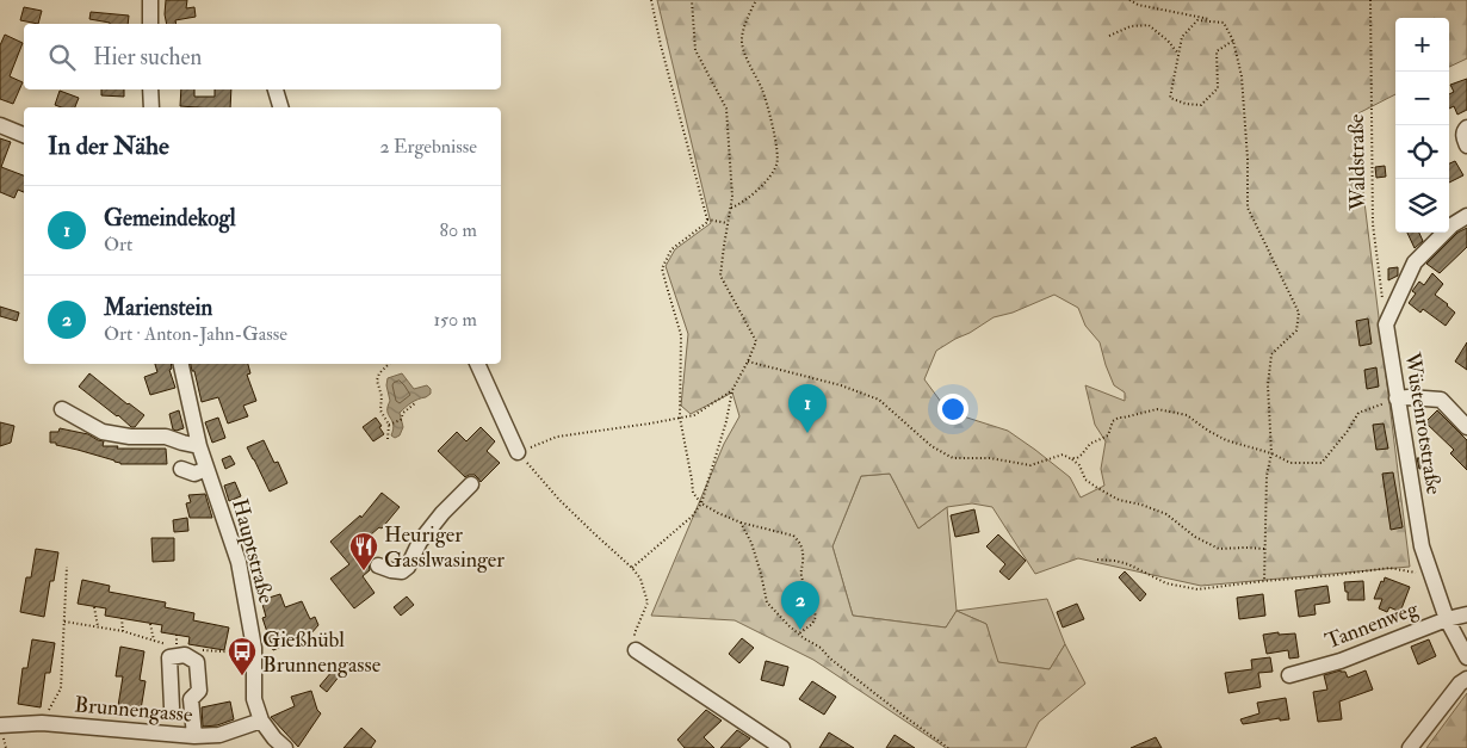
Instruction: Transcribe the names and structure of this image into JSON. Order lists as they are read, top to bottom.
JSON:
{
  "streets": {
    "street": [
      "Wüstenrotstraße",
      "Hauptstraße",
      "Tannenweg",
      "Brunnengasse"
    ],
    "path": ["Waldstraße"]
  },
  "crossings": [
    ["Wüstenrotstraße", "Tannenweg"],
    ["Hauptstraße", "Brunnengasse"]
  ],
  "places": {
    "restaurant": ["Heuriger Gasslwasinger"],
    "bus stop": ["Gießhübl Brunnengasse"]
  },
  "page": {
    "map_buttons": ["+", "−"],
    "search": "Hier suchen",
    "heading": ["In der Nähe", "2 Ergebnisse"],
    "list": [
      {
        "mark": "1",
        "name": "Gemeindekogl",
        "note": "Ort",
        "value": "80 m"
      },
      {
        "mark": "2",
        "name": "Marienstein",
        "note": "Ort · Anton-Jahn-Gasse",
        "value": "150 m"
      }
    ],
    "pins": ["1", "2"]
  }
}
